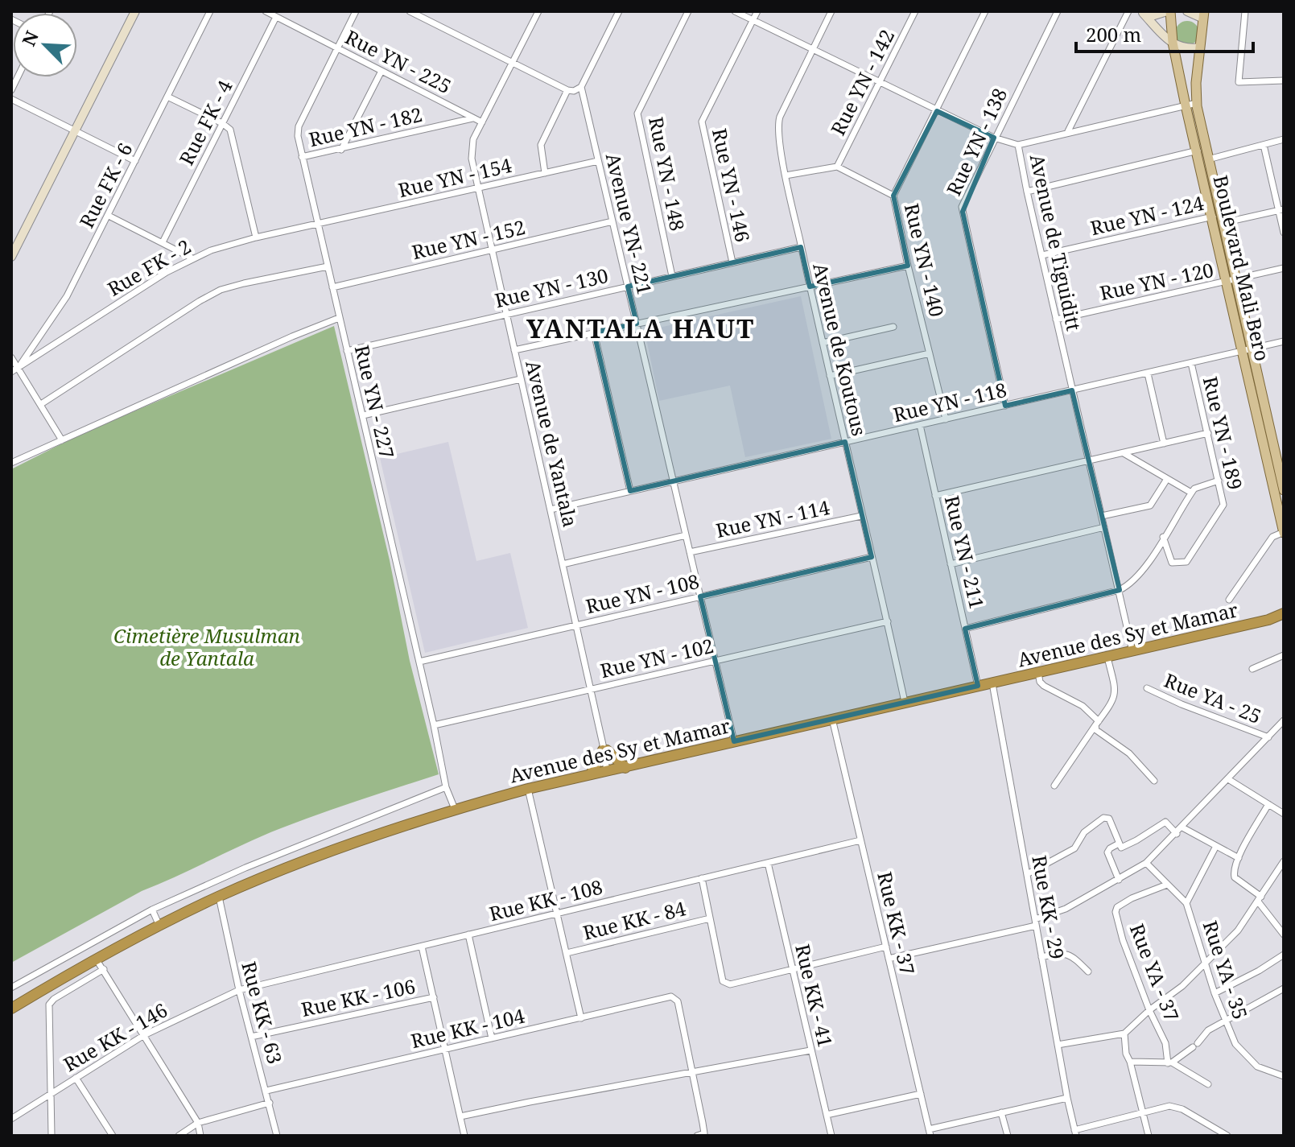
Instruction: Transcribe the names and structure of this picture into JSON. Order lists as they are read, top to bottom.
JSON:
{
  "streets": {
    "highway": ["Avenue des Sy et Mamar"],
    "main road": ["Boulevard Mali Bero"],
    "street": [
      "Rue YN - 225",
      "Rue YN - 142",
      "Rue FK - 4",
      "Rue YN - 182",
      "Rue YN - 138",
      "Rue YN - 148",
      "Rue YN - 154",
      "Rue FK - 6",
      "Rue YN - 146",
      "Rue YN - 124",
      "Avenue YN- 221",
      "Rue YN - 152",
      "Avenue de Tiguiditt",
      "Rue YN - 140",
      "Rue FK - 2",
      "Rue YN - 120",
      "Rue YN - 130",
      "Avenue de Koutous",
      "Rue YN - 227",
      "Rue YN - 118",
      "Rue YN - 189",
      "Avenue de Yantala",
      "Rue YN - 114",
      "Rue YN - 211",
      "Rue YN - 108",
      "Rue YN - 102",
      "Rue YA - 25",
      "Rue KK - 108",
      "Rue KK - 29",
      "Rue KK - 84",
      "Rue KK - 37",
      "Rue YA - 35",
      "Rue YA - 37",
      "Rue KK - 41",
      "Rue KK - 106",
      "Rue KK - 63",
      "Rue KK - 104",
      "Rue KK - 146"
    ]
  },
  "crossings": [
    ["Rue YN - 225", "Rue FK - 4"],
    ["Rue YN - 225", "Rue YN - 182"],
    ["Rue YN - 225", "Rue YN - 227"],
    ["Rue YN - 225", "Avenue de Yantala"],
    ["Rue YN - 142", "Avenue de Tiguiditt"],
    ["Rue YN - 182", "Rue YN - 227"],
    ["Rue YN - 138", "Avenue de Tiguiditt"],
    ["Rue YN - 138", "Rue YN - 118"],
    ["Rue YN - 148", "Rue YN - 130"],
    ["Rue YN - 154", "Avenue YN- 221"],
    ["Rue YN - 154", "Rue FK - 2"],
    ["Rue YN - 154", "Rue YN - 227"],
    ["Rue YN - 154", "Avenue de Yantala"],
    ["Rue FK - 6", "Rue FK - 2"],
    ["Rue YN - 146", "Avenue de Tiguiditt"],
    ["Rue YN - 146", "Rue YN - 130"],
    ["Rue YN - 124", "Avenue de Tiguiditt"],
    ["Rue YN - 124", "Boulevard Mali Bero"],
    ["Avenue YN- 221", "Rue YN - 152"],
    ["Avenue YN- 221", "Rue YN - 130"],
    ["Avenue YN- 221", "Rue YN - 118"],
    ["Avenue YN- 221", "Rue YN - 114"],
    ["Avenue YN- 221", "Rue YN - 108"],
    ["Avenue YN- 221", "Avenue des Sy et Mamar"],
    ["Avenue YN- 221", "Rue YN - 102"],
    ["Rue YN - 152", "Rue YN - 227"],
    ["Rue YN - 152", "Avenue de Yantala"],
    ["Avenue de Tiguiditt", "Rue YN - 140"],
    ["Avenue de Tiguiditt", "Rue YN - 120"],
    ["Avenue de Tiguiditt", "Avenue de Koutous"],
    ["Avenue de Tiguiditt", "Rue YN - 118"],
    ["Avenue de Tiguiditt", "Avenue des Sy et Mamar"],
    ["Rue YN - 140", "Rue YN - 118"],
    ["Rue FK - 2", "Rue YN - 227"],
    ["Boulevard Mali Bero", "Rue YN - 120"],
    ["Boulevard Mali Bero", "Rue YN - 118"],
    ["Rue YN - 130", "Avenue de Koutous"],
    ["Rue YN - 130", "Rue YN - 227"],
    ["Rue YN - 130", "Avenue de Yantala"],
    ["Avenue de Koutous", "Rue YN - 118"],
    ["Avenue de Koutous", "Rue YN - 114"],
    ["Avenue de Koutous", "Rue YN - 108"],
    ["Avenue de Koutous", "Avenue des Sy et Mamar"],
    ["Avenue de Koutous", "Rue YN - 102"],
    ["Rue YN - 227", "Rue YN - 108"],
    ["Rue YN - 227", "Avenue des Sy et Mamar"],
    ["Rue YN - 227", "Rue YN - 102"],
    ["Rue YN - 118", "Rue YN - 189"],
    ["Rue YN - 118", "Avenue de Yantala"],
    ["Rue YN - 118", "Rue YN - 211"],
    ["Avenue de Yantala", "Rue YN - 108"],
    ["Avenue de Yantala", "Avenue des Sy et Mamar"],
    ["Avenue de Yantala", "Rue YN - 102"],
    ["Rue YN - 211", "Avenue des Sy et Mamar"],
    ["Avenue des Sy et Mamar", "Rue KK - 29"],
    ["Avenue des Sy et Mamar", "Rue KK - 37"],
    ["Avenue des Sy et Mamar", "Rue KK - 63"],
    ["Rue KK - 108", "Rue KK - 37"],
    ["Rue KK - 108", "Rue KK - 41"],
    ["Rue KK - 108", "Rue KK - 63"],
    ["Rue KK - 108", "Rue KK - 146"],
    ["Rue YA - 35", "Rue YA - 37"],
    ["Rue KK - 106", "Rue KK - 63"],
    ["Rue KK - 63", "Rue KK - 104"],
    ["Rue KK - 63", "Rue KK - 146"]
  ],
  "districts": ["YANTALA HAUT"],
  "parks": ["Cimetière Musulman de Yantala"],
  "scale_bar": "200 m",
  "north": "top left"
}
